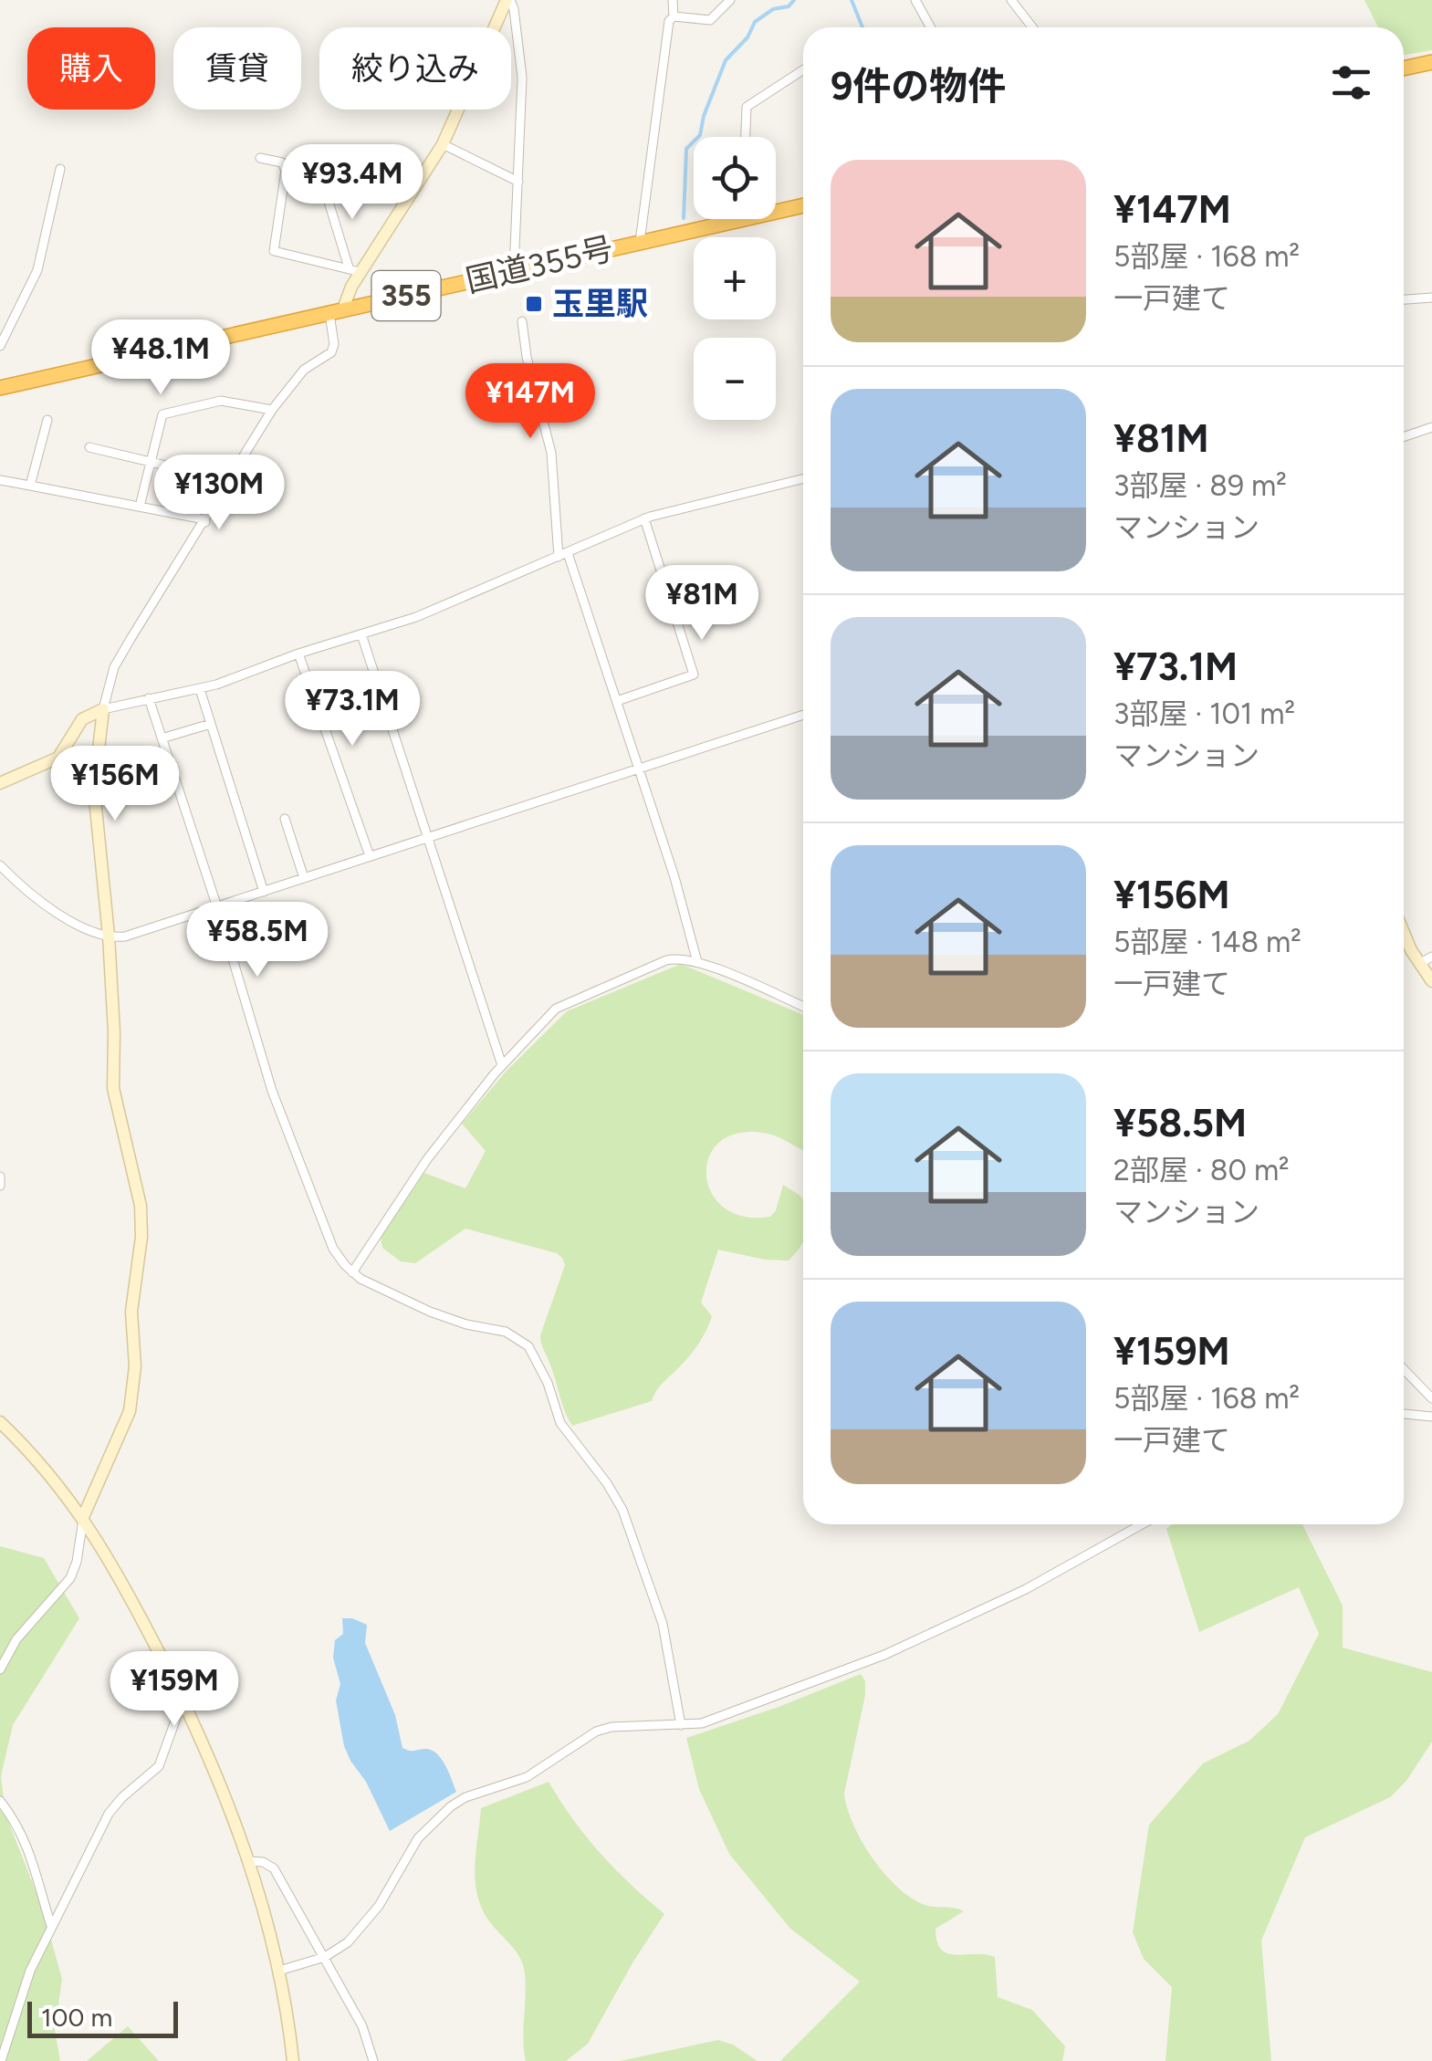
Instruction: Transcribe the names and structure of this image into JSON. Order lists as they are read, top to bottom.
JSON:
{
  "streets": {
    "highway": ["国道355号", "355"]
  },
  "places": {
    "transit": ["玉里駅"]
  },
  "scale_bar": "100 m",
  "page": {
    "chip": ["購入", "賃貸", "絞り込み"],
    "heading": "9件の物件",
    "map_buttons": ["+", "−"],
    "list": [
      {
        "name": "¥147M",
        "note": "5部屋 · 168 m² · 一戸建て"
      },
      {
        "name": "¥81M",
        "note": "3部屋 · 89 m² · マンション"
      },
      {
        "name": "¥73.1M",
        "note": "3部屋 · 101 m² · マンション"
      },
      {
        "name": "¥156M",
        "note": "5部屋 · 148 m² · 一戸建て"
      },
      {
        "name": "¥58.5M",
        "note": "2部屋 · 80 m² · マンション"
      },
      {
        "name": "¥159M",
        "note": "5部屋 · 168 m² · 一戸建て"
      }
    ],
    "price": [
      "¥93.4M",
      "¥48.1M",
      "¥147M",
      "¥130M",
      "¥81M",
      "¥73.1M",
      "¥156M",
      "¥58.5M",
      "¥159M"
    ],
    "scale": "100 m"
  }
}
